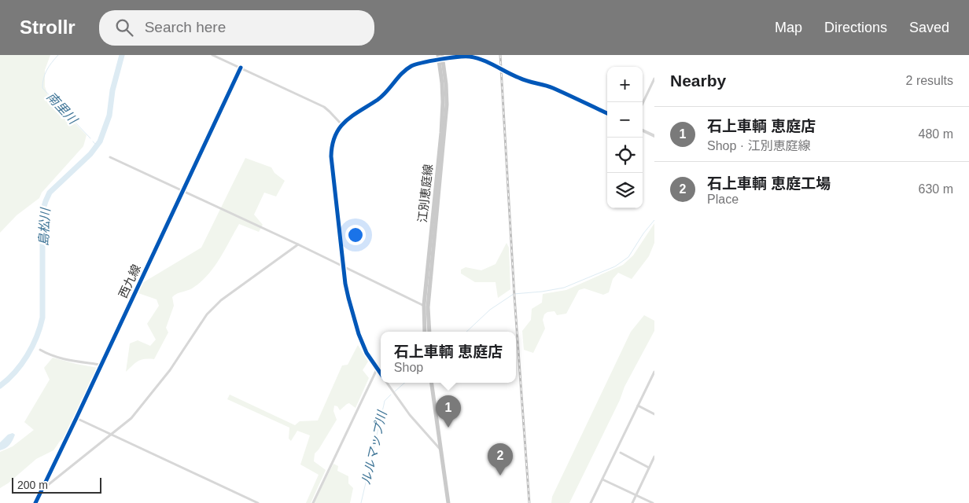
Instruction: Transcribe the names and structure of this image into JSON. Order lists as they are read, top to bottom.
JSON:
{
  "streets": {
    "main road": ["江別恵庭線"],
    "street": ["西九線"]
  },
  "water": ["南里川", "島松川", "ルルマップ川"],
  "scale_bar": "200 m",
  "page": {
    "header": "Strollr",
    "search": "Search here",
    "nav": ["Map", "Directions", "Saved"],
    "heading": ["Nearby", "2 results"],
    "map_buttons": ["+", "−"],
    "list": [
      {
        "mark": "1",
        "name": "石上車輌 恵庭店",
        "note": "Shop · 江別恵庭線",
        "value": "480 m"
      },
      {
        "mark": "2",
        "name": "石上車輌 恵庭工場",
        "note": "Place",
        "value": "630 m"
      }
    ],
    "popup": ["石上車輌 恵庭店", "Shop"],
    "pins": ["1", "2"],
    "scale": "200 m"
  }
}
